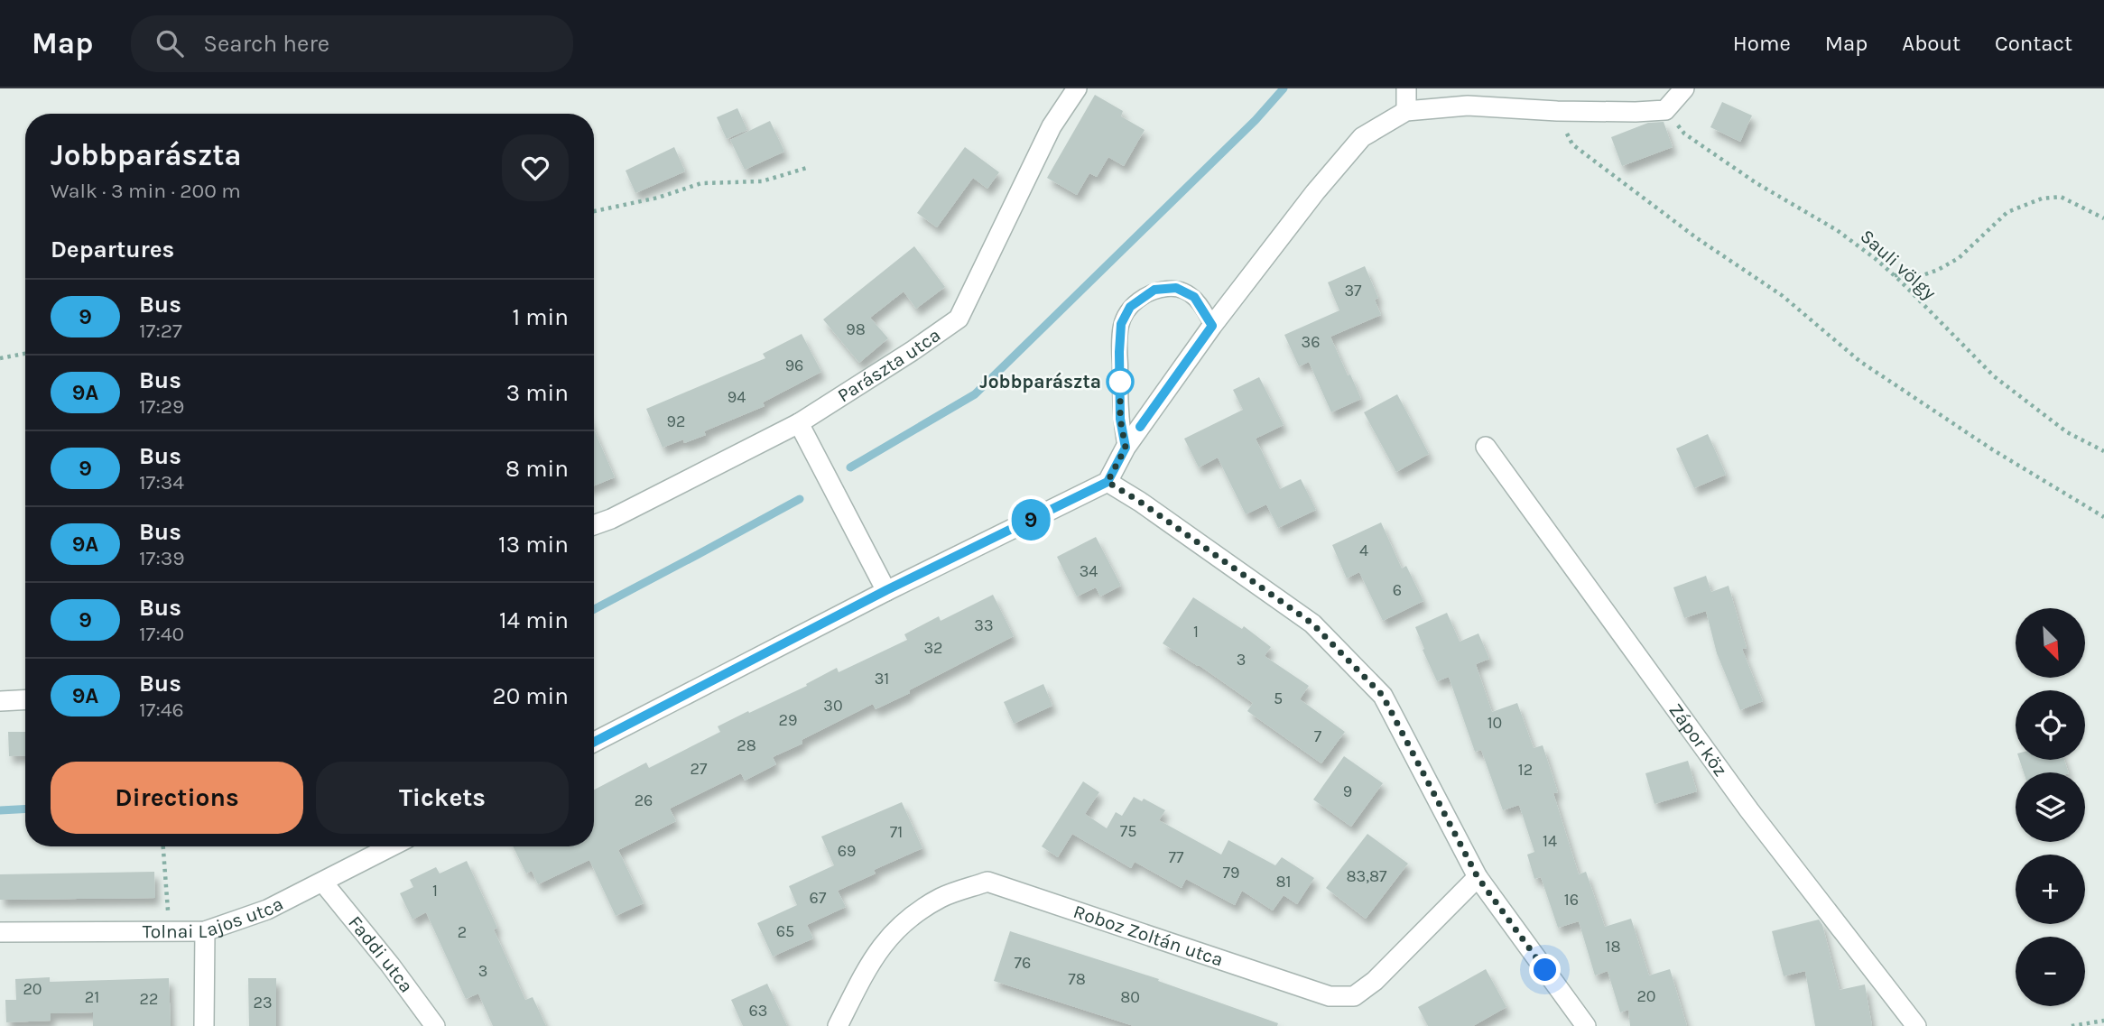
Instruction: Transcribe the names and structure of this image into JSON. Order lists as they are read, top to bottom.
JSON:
{
  "streets": {
    "street": [
      "Parászta utca",
      "Zápor köz",
      "Tolnai Lajos utca",
      "Roboz Zoltán utca",
      "Faddi utca"
    ],
    "path": ["Sauli völgy"]
  },
  "crossings": [
    ["Tolnai Lajos utca", "Faddi utca"]
  ],
  "places": ["Jobbparászta"],
  "lines": ["bus line 9"],
  "house_numbers": [
    "37",
    "98",
    "36",
    "96",
    "94",
    "92",
    "4",
    "34",
    "6",
    "33",
    "1",
    "32",
    "3",
    "31",
    "5",
    "30",
    "29",
    "10",
    "7",
    "28",
    "27",
    "12",
    "9",
    "26",
    "75",
    "71",
    "14",
    "69",
    "77",
    "79",
    "83,87",
    "81",
    "1",
    "67",
    "16",
    "65",
    "2",
    "18",
    "76",
    "3",
    "78",
    "20",
    "20",
    "21",
    "80",
    "22",
    "23",
    "63"
  ],
  "north": "bottom right",
  "page": {
    "header": "Map",
    "search": "Search here",
    "nav": [
      "Home",
      "Map",
      "About",
      "Contact"
    ],
    "on_map": "9",
    "heading": [
      ["Jobbparászta", "Walk · 3 min · 200 m"],
      "Departures"
    ],
    "list": [
      {
        "mark": "9",
        "name": "Bus",
        "note": "17:27",
        "value": "1 min"
      },
      {
        "mark": "9A",
        "name": "Bus",
        "note": "17:29",
        "value": "3 min"
      },
      {
        "mark": "9",
        "name": "Bus",
        "note": "17:34",
        "value": "8 min"
      },
      {
        "mark": "9A",
        "name": "Bus",
        "note": "17:39",
        "value": "13 min"
      },
      {
        "mark": "9",
        "name": "Bus",
        "note": "17:40",
        "value": "14 min"
      },
      {
        "mark": "9A",
        "name": "Bus",
        "note": "17:46",
        "value": "20 min"
      }
    ],
    "map_buttons": ["+", "−"],
    "buttons": ["Directions", "Tickets"]
  }
}
